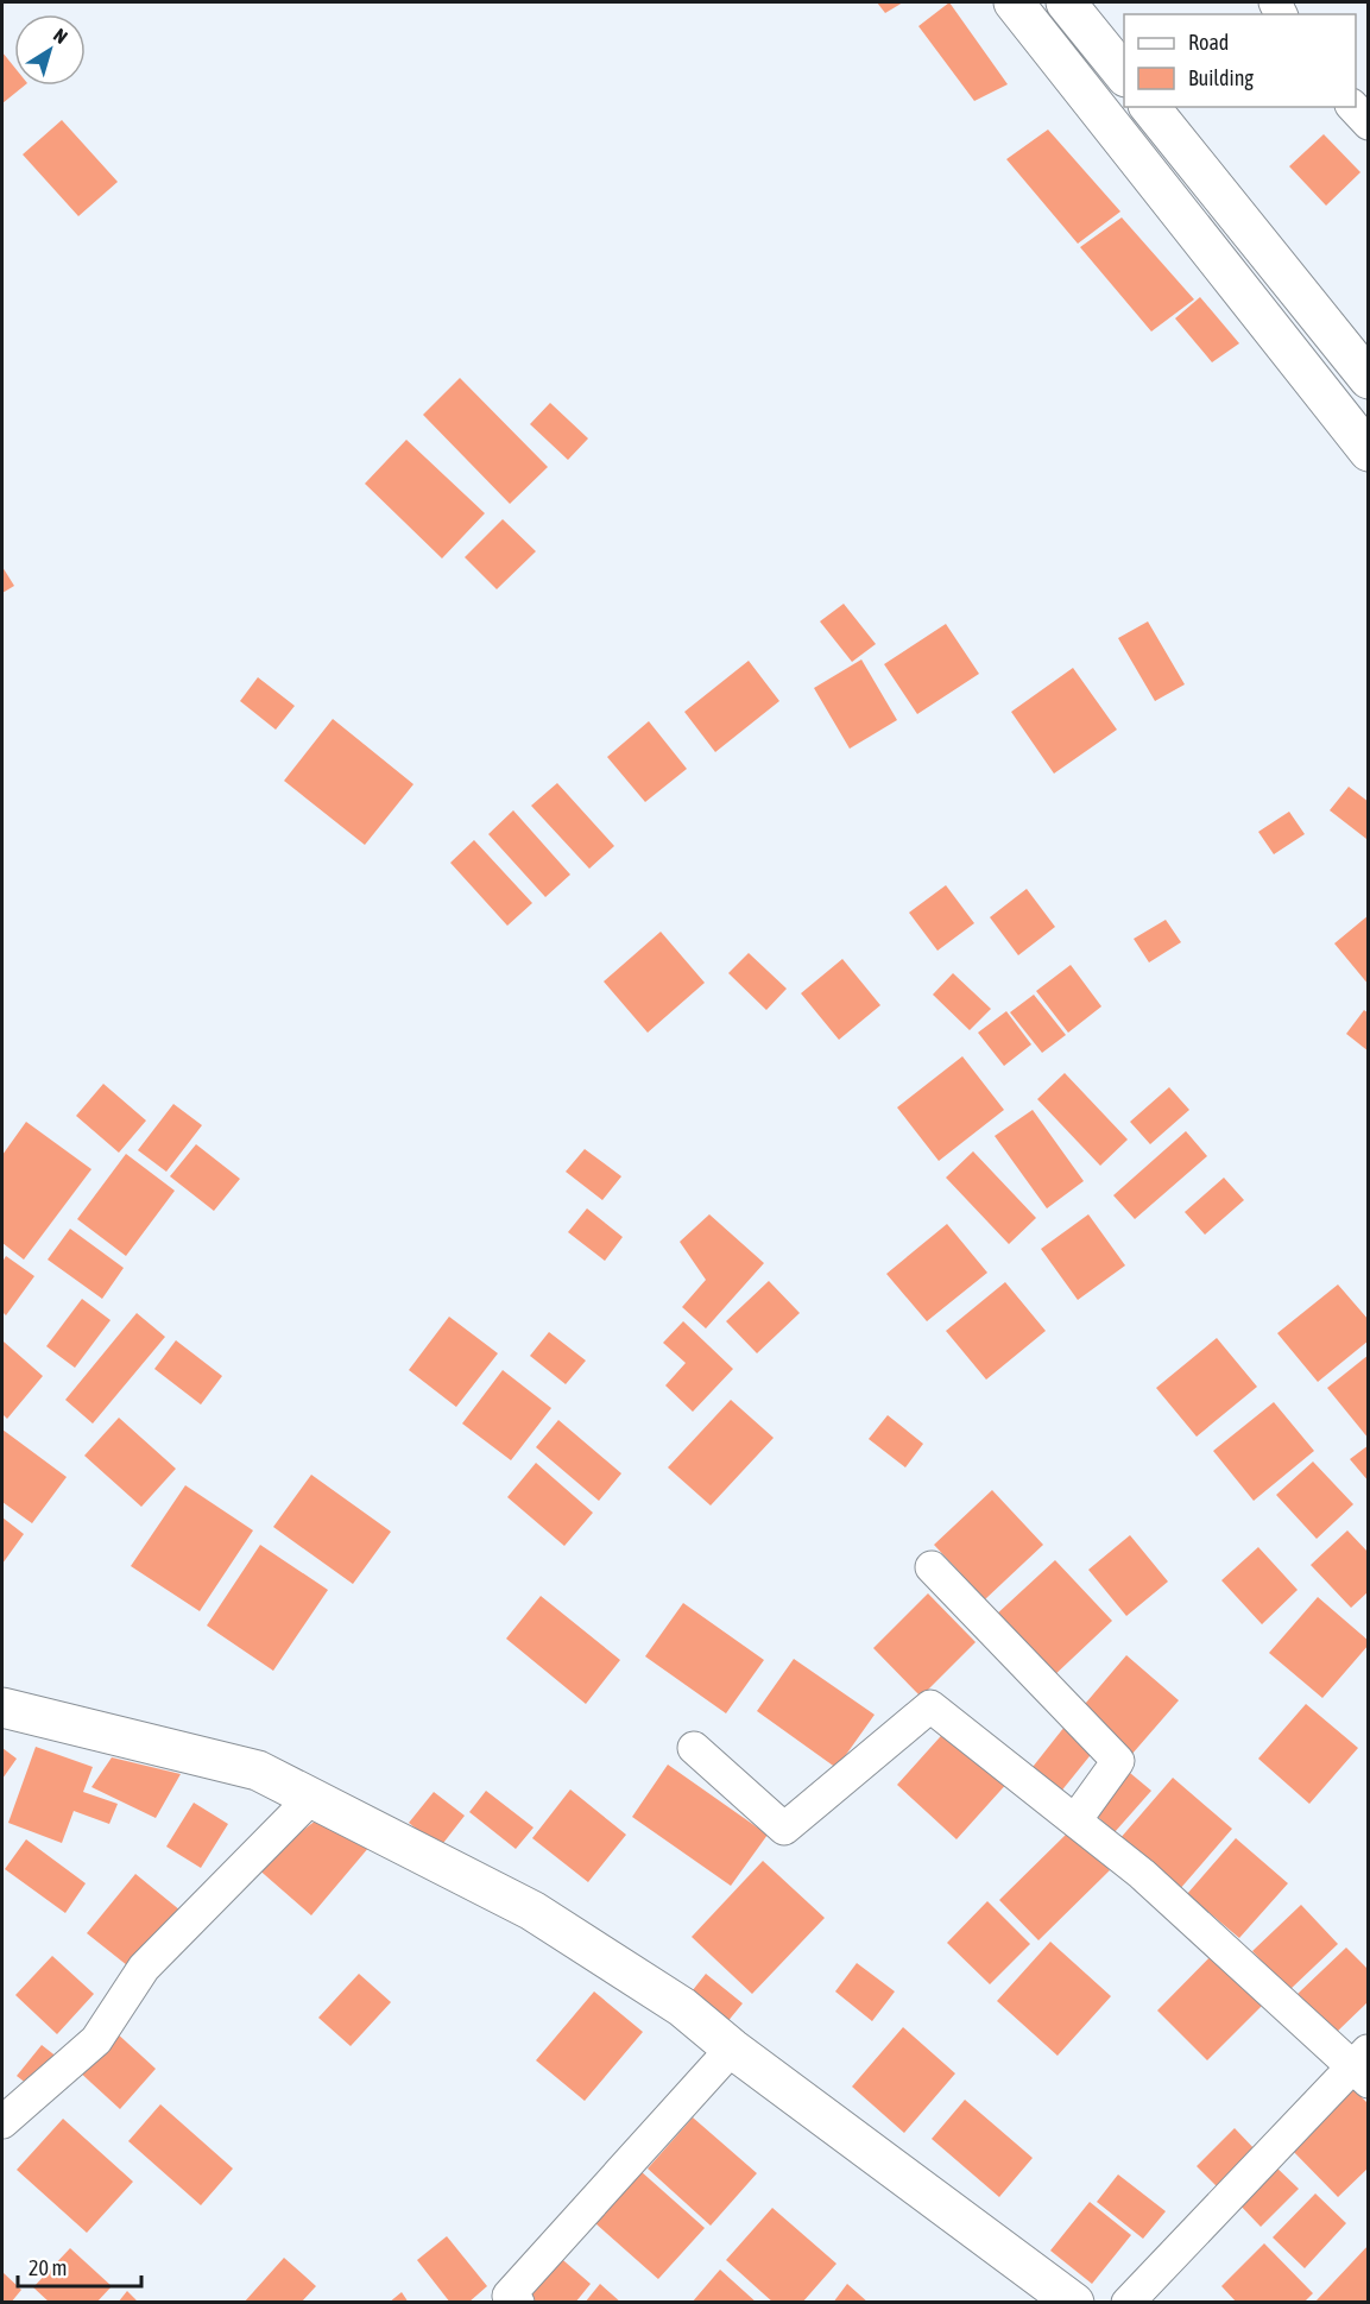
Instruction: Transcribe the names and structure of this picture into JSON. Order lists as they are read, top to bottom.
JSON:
{
  "legend": ["Road", "Building"],
  "scale_bar": "20 m",
  "north": "top right"
}
